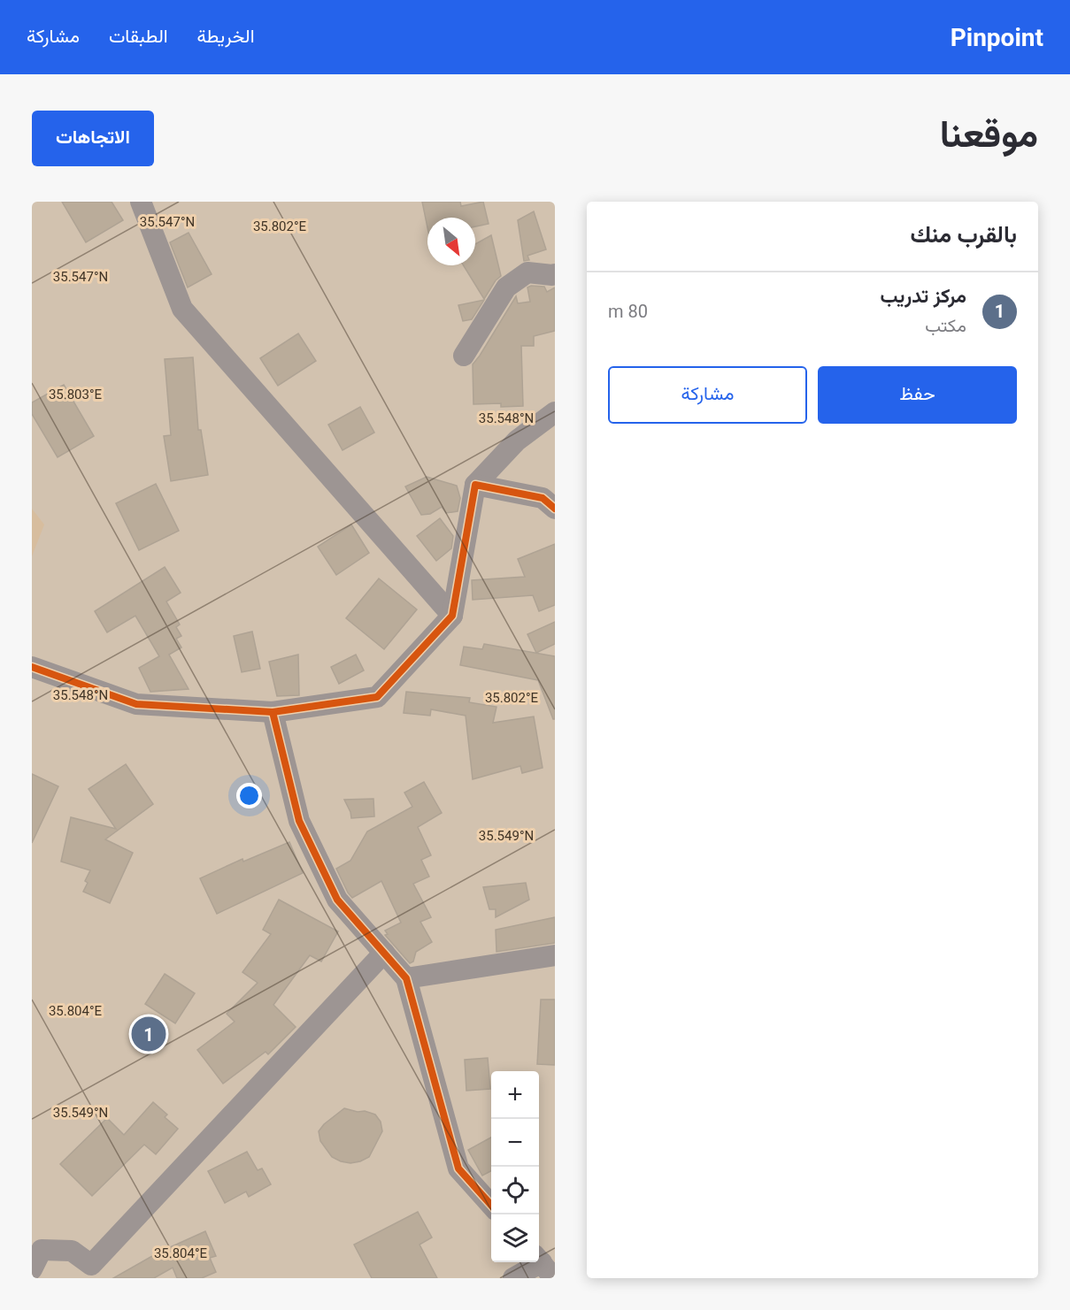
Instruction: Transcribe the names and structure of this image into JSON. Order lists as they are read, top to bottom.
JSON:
{
  "north": "bottom right",
  "page": {
    "header": "Pinpoint",
    "nav": ["الخريطة", "الطبقات", "مشاركة"],
    "title": "موقعنا",
    "buttons": [
      "الاتجاهات",
      ["حفظ", "مشاركة"]
    ],
    "heading": "بالقرب منك",
    "list": [
      {
        "mark": "1",
        "name": "مركز تدريب",
        "note": "مكتب",
        "value": "80 m"
      }
    ],
    "pins": "1",
    "map_buttons": ["+", "−"]
  },
  "coordinates": [
    "35.547°N",
    "35.802°E",
    "35.803°E",
    "35.548°N",
    "35.549°N",
    "35.804°E"
  ]
}
